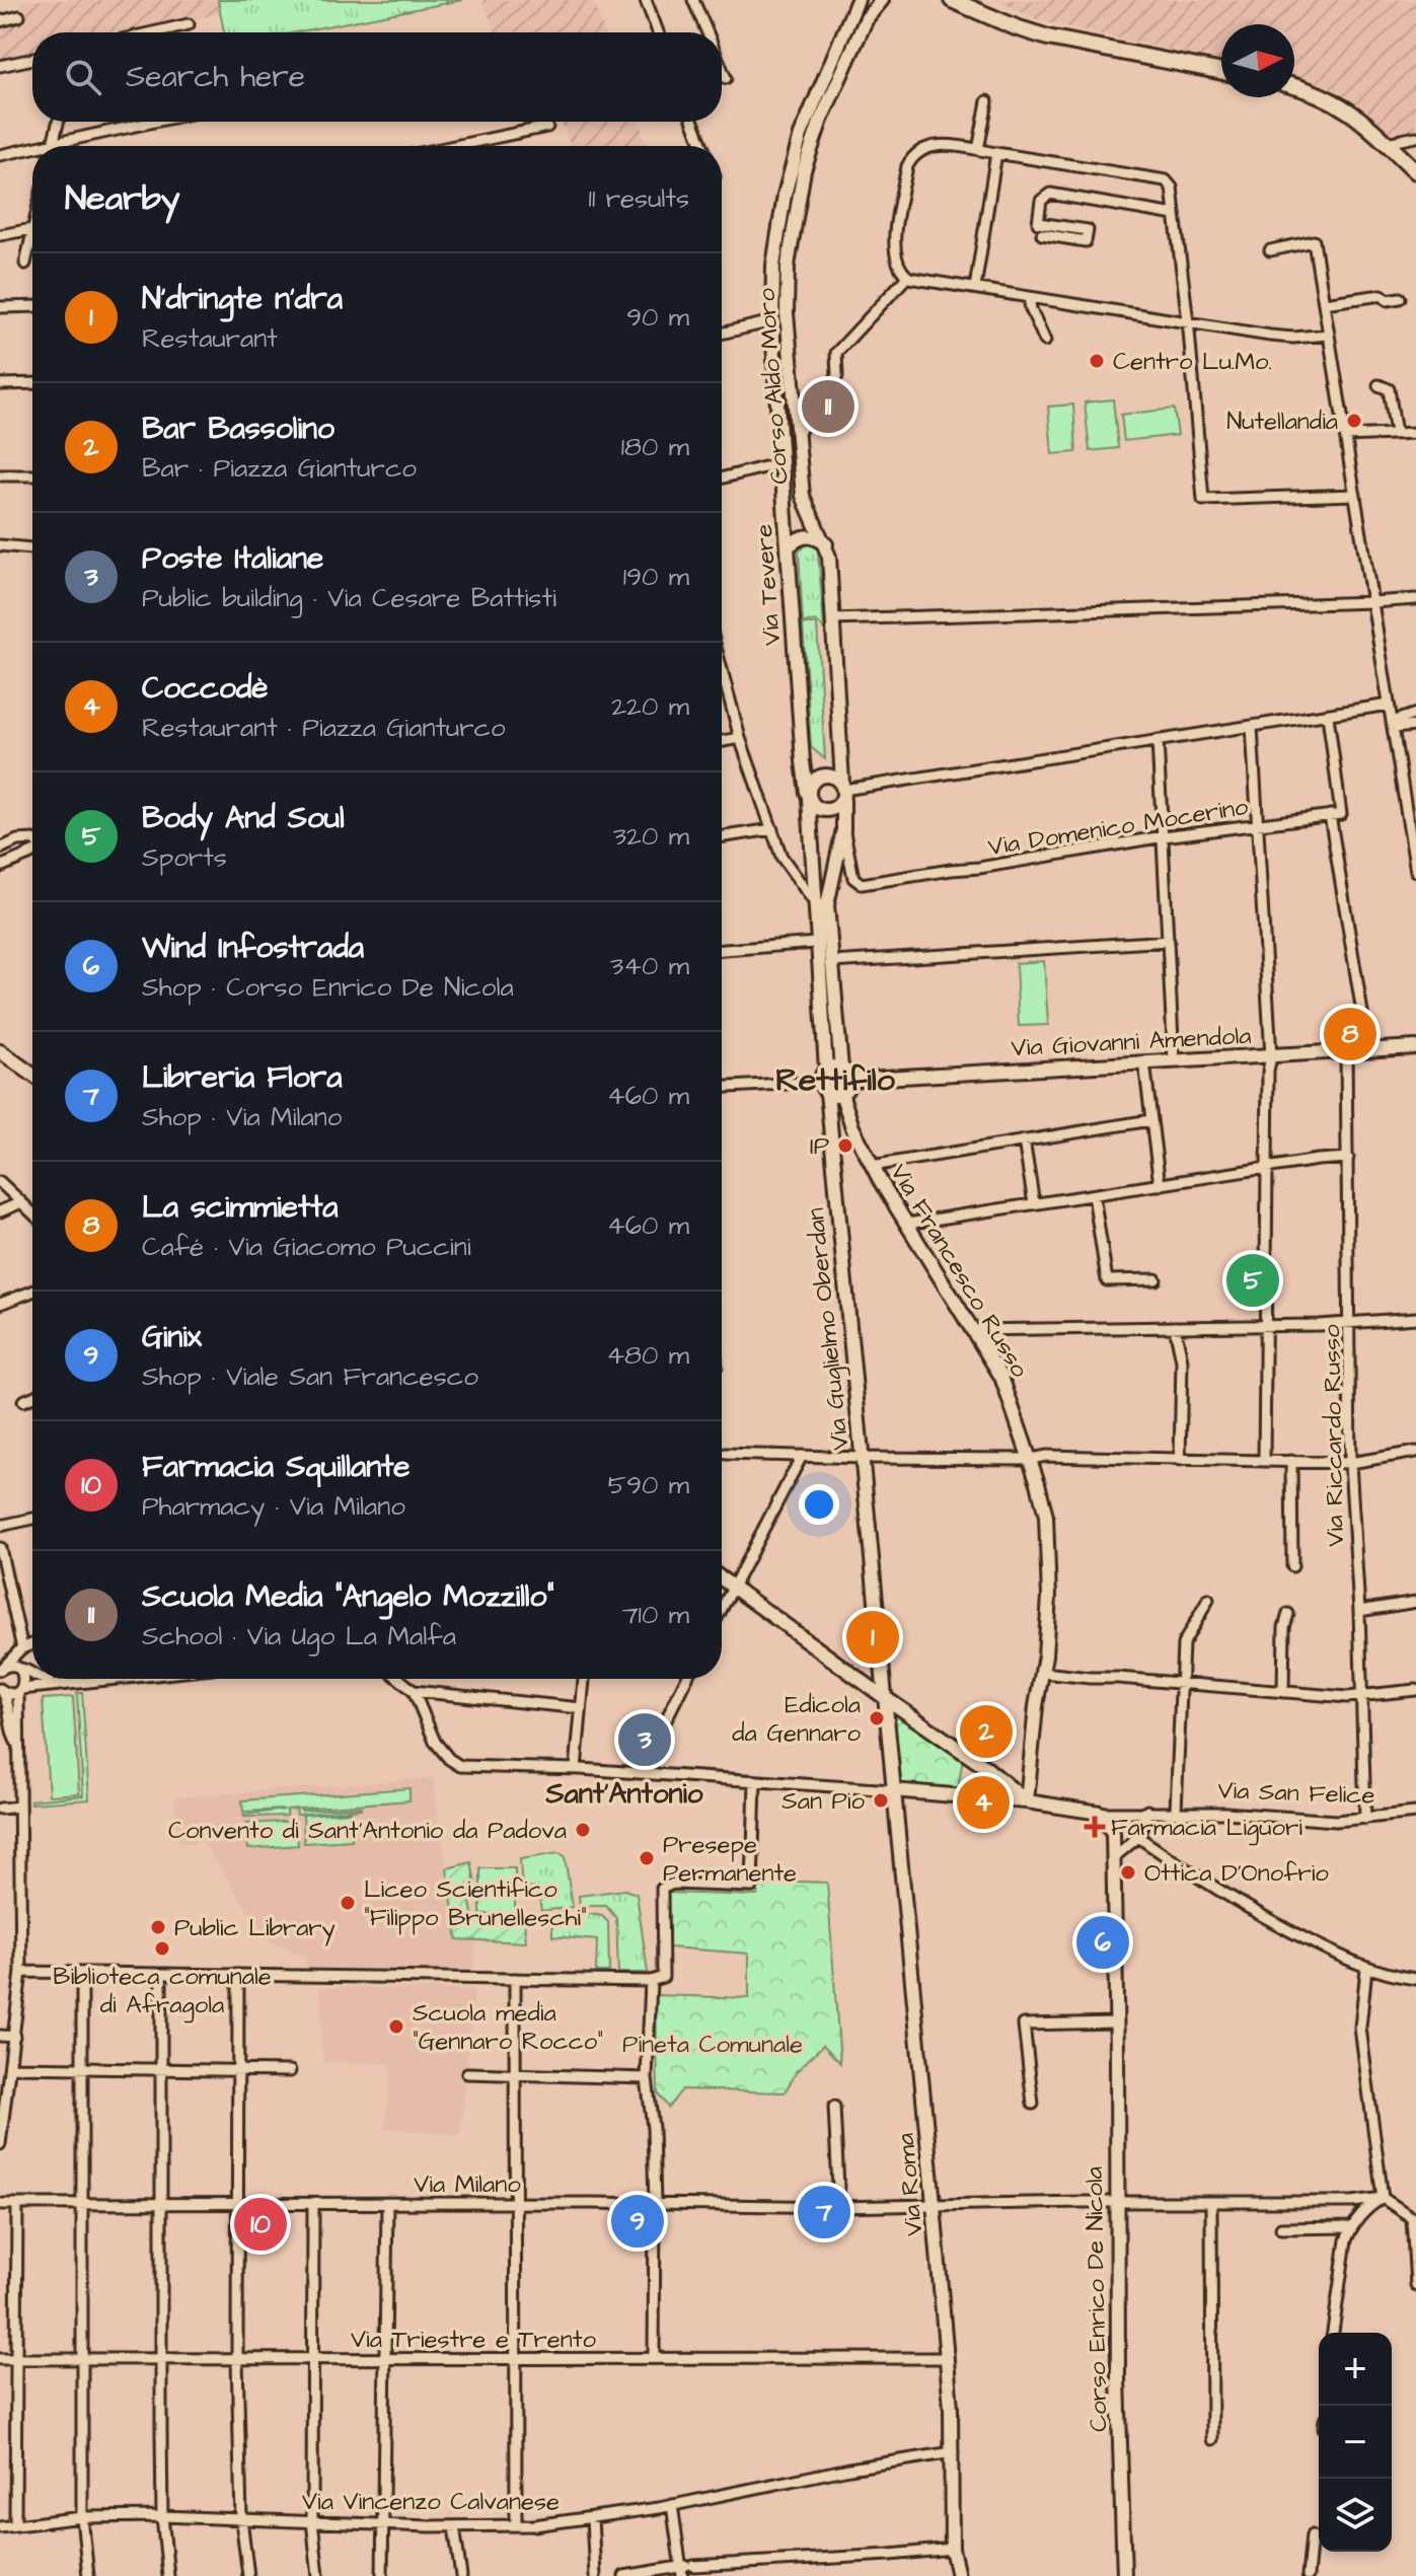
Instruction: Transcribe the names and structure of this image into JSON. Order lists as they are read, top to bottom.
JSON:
{
  "streets": {
    "street": [
      "Corso Aldo Moro",
      "Via Tevere",
      "Via Domenico Mocerino",
      "Via Giovanni Amendola",
      "Via Francesco Russo",
      "Via Guglielmo Oberdan",
      "Via Riccardo Russo",
      "Via San Felice",
      "Via Milano",
      "Via Roma",
      "Corso Enrico De Nicola",
      "Via Triestre e Trento",
      "Via Vincenzo Calvanese"
    ]
  },
  "crossings": [
    ["Corso Aldo Moro", "Via Tevere"],
    ["Corso Aldo Moro", "Via Domenico Mocerino"],
    ["Corso Aldo Moro", "Via Giovanni Amendola"],
    ["Via Giovanni Amendola", "Via Francesco Russo"],
    ["Via Giovanni Amendola", "Via Guglielmo Oberdan"],
    ["Via Giovanni Amendola", "Via Riccardo Russo"],
    ["Via Francesco Russo", "Via Guglielmo Oberdan"],
    ["Via Francesco Russo", "Via San Felice"],
    ["Via Guglielmo Oberdan", "Via San Felice"],
    ["Via Guglielmo Oberdan", "Via Roma"],
    ["Via Riccardo Russo", "Via San Felice"],
    ["Via San Felice", "Via Roma"],
    ["Via San Felice", "Corso Enrico De Nicola"],
    ["Via Milano", "Via Roma"],
    ["Via Milano", "Corso Enrico De Nicola"],
    ["Via Roma", "Via Triestre e Trento"],
    ["Via Roma", "Via Vincenzo Calvanese"]
  ],
  "districts": ["Rettifilo", "Sant'Antonio"],
  "parks": ["Pineta Comunale"],
  "places": {
    "other": [
      "Centro Lu.Mo.",
      "Nutellandia",
      "IP",
      "Edicola da Gennaro",
      "San Pio",
      "Convento di Sant'Antonio da Padova",
      "Presepe Permanente",
      "Ottica D'Onofrio",
      "Liceo Scientifico \"Filippo Brunelleschi\"",
      "Public Library",
      "Biblioteca comunale di Afragola",
      "Scuola media \"Gennaro Rocco\""
    ],
    "health": ["Farmacia Liguori"]
  },
  "north": "right",
  "page": {
    "search": "Search here",
    "heading": ["Nearby", "11 results"],
    "list": [
      {
        "mark": "1",
        "name": "N'dringte n'dra",
        "note": "Restaurant",
        "value": "90 m"
      },
      {
        "mark": "2",
        "name": "Bar Bassolino",
        "note": "Bar · Piazza Gianturco",
        "value": "180 m"
      },
      {
        "mark": "3",
        "name": "Poste Italiane",
        "note": "Public building · Via Cesare Battisti",
        "value": "190 m"
      },
      {
        "mark": "4",
        "name": "Coccodè",
        "note": "Restaurant · Piazza Gianturco",
        "value": "220 m"
      },
      {
        "mark": "5",
        "name": "Body And Soul",
        "note": "Sports",
        "value": "320 m"
      },
      {
        "mark": "6",
        "name": "Wind Infostrada",
        "note": "Shop · Corso Enrico De Nicola",
        "value": "340 m"
      },
      {
        "mark": "7",
        "name": "Libreria Flora",
        "note": "Shop · Via Milano",
        "value": "460 m"
      },
      {
        "mark": "8",
        "name": "La scimmietta",
        "note": "Café · Via Giacomo Puccini",
        "value": "460 m"
      },
      {
        "mark": "9",
        "name": "Ginix",
        "note": "Shop · Viale San Francesco",
        "value": "480 m"
      },
      {
        "mark": "10",
        "name": "Farmacia Squillante",
        "note": "Pharmacy · Via Milano",
        "value": "590 m"
      },
      {
        "mark": "11",
        "name": "Scuola Media \"Angelo Mozzillo\"",
        "note": "School · Via Ugo La Malfa",
        "value": "710 m"
      }
    ],
    "pins": [
      "11",
      "8",
      "5",
      "1",
      "2",
      "3",
      "4",
      "6",
      "7",
      "9",
      "10"
    ],
    "map_buttons": ["+", "−"]
  }
}
